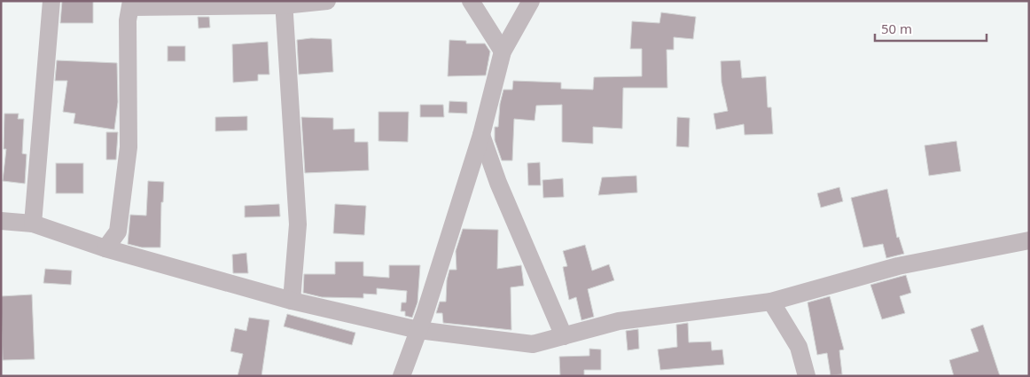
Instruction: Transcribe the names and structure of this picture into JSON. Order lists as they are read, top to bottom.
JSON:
{
  "scale_bar": "50 m"
}
